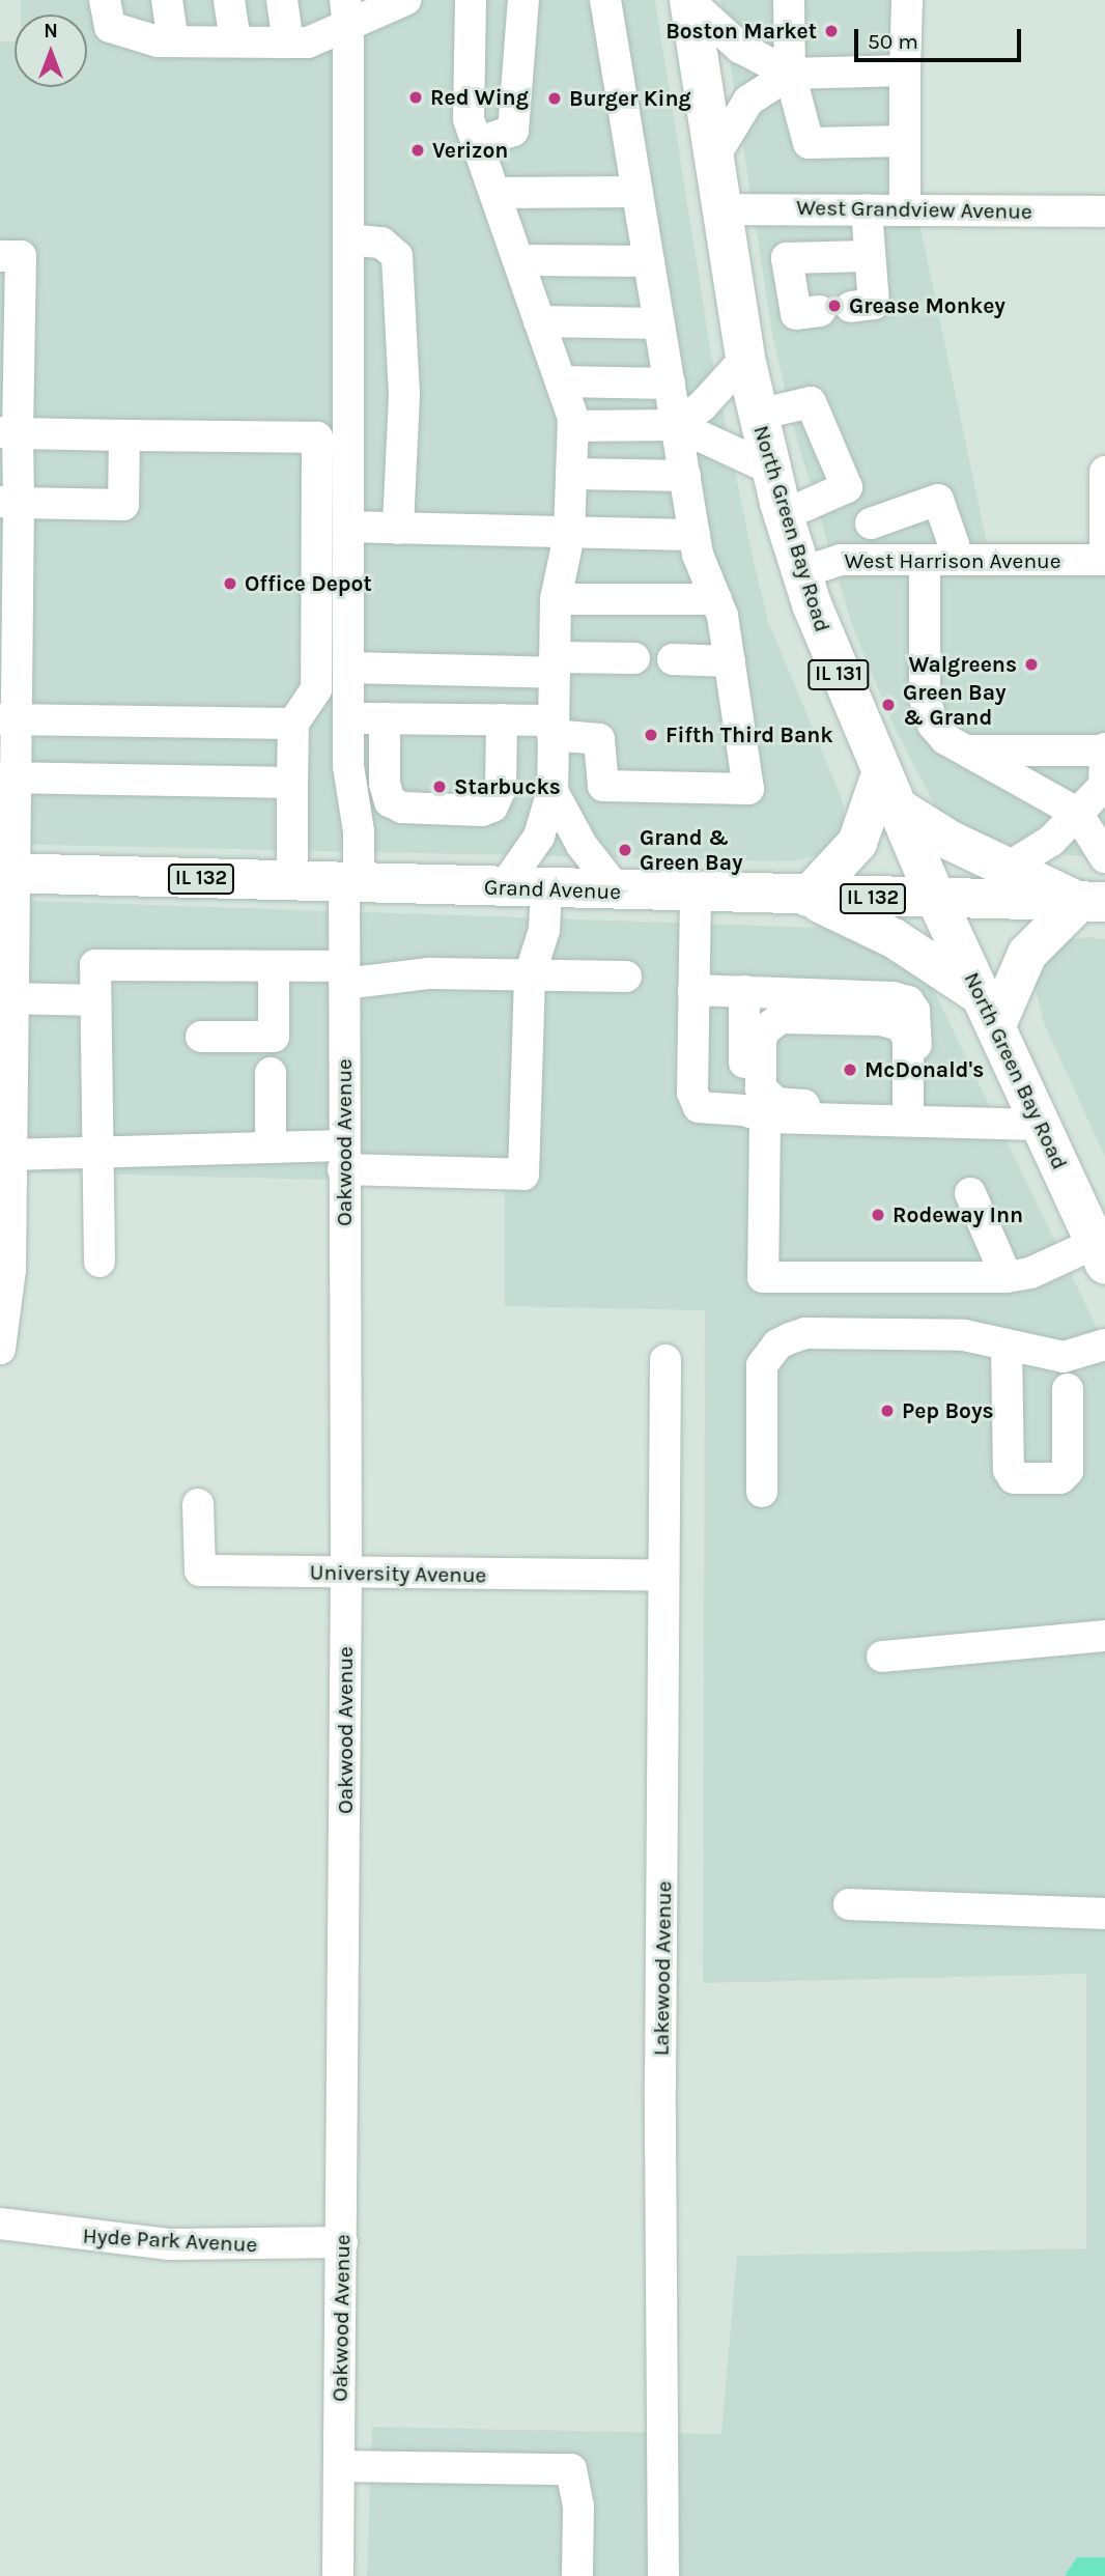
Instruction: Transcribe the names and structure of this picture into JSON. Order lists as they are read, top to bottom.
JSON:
{
  "streets": {
    "main road": [
      "North Green Bay Road",
      "IL 131",
      "IL 132",
      "Grand Avenue"
    ],
    "street": [
      "West Grandview Avenue",
      "West Harrison Avenue",
      "Oakwood Avenue",
      "University Avenue",
      "Lakewood Avenue",
      "Hyde Park Avenue"
    ]
  },
  "crossings": [
    ["West Grandview Avenue", "North Green Bay Road"],
    ["North Green Bay Road", "West Harrison Avenue"],
    ["North Green Bay Road", "Grand Avenue"],
    ["Grand Avenue", "Oakwood Avenue"],
    ["Oakwood Avenue", "University Avenue"],
    ["Oakwood Avenue", "Hyde Park Avenue"],
    ["University Avenue", "Lakewood Avenue"]
  ],
  "places": [
    "Boston Market",
    "Red Wing",
    "Burger King",
    "Verizon",
    "Grease Monkey",
    "Office Depot",
    "Walgreens",
    "Green Bay & Grand",
    "Fifth Third Bank",
    "Starbucks",
    "Grand & Green Bay",
    "McDonald's",
    "Rodeway Inn",
    "Pep Boys"
  ],
  "scale_bar": "50 m",
  "north": "top"
}
